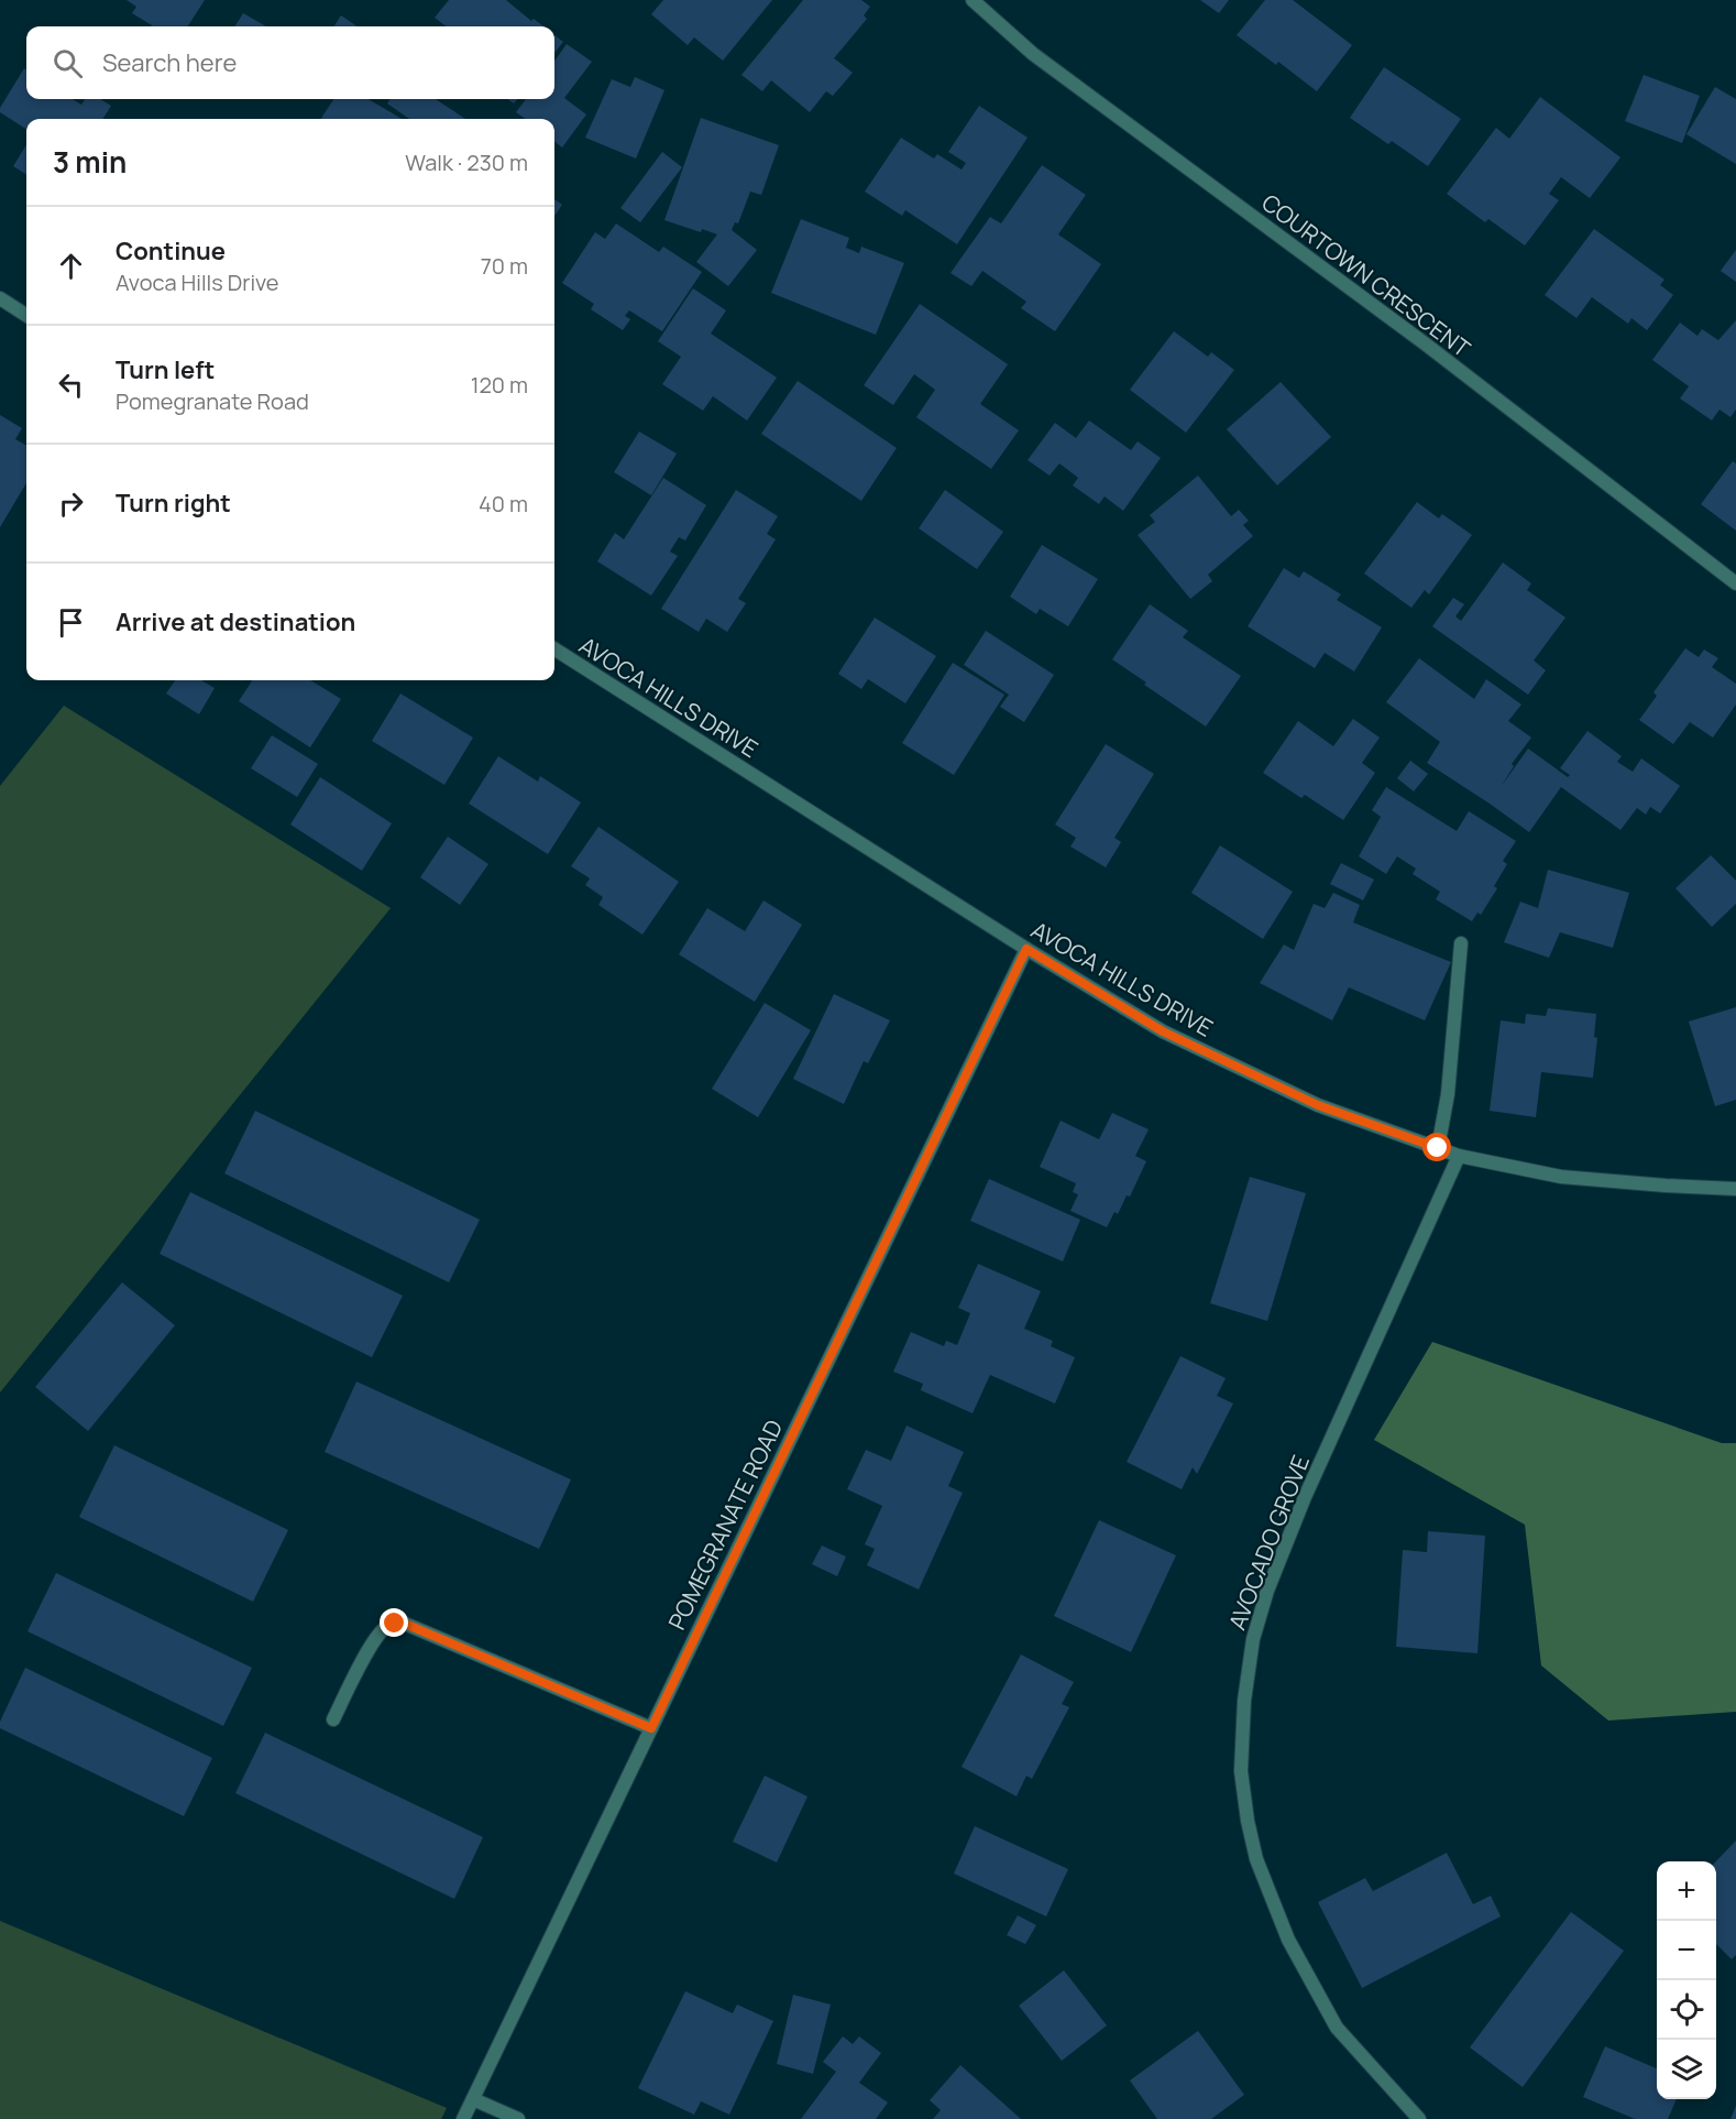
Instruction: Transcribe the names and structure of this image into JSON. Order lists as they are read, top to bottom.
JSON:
{
  "streets": {
    "street": [
      "COURTOWN CRESCENT",
      "AVOCA HILLS DRIVE",
      "POMEGRANATE ROAD",
      "AVOCADO GROVE"
    ]
  },
  "crossings": [
    ["AVOCA HILLS DRIVE", "POMEGRANATE ROAD"],
    ["AVOCA HILLS DRIVE", "AVOCADO GROVE"]
  ],
  "page": {
    "search": "Search here",
    "heading": ["3 min", "Walk · 230 m"],
    "list": [
      ["Continue", "Avoca Hills Drive", "70 m"],
      ["Turn left", "Pomegranate Road", "120 m"],
      ["Turn right", "40 m"],
      "Arrive at destination"
    ],
    "map_buttons": ["+", "−"]
  }
}
